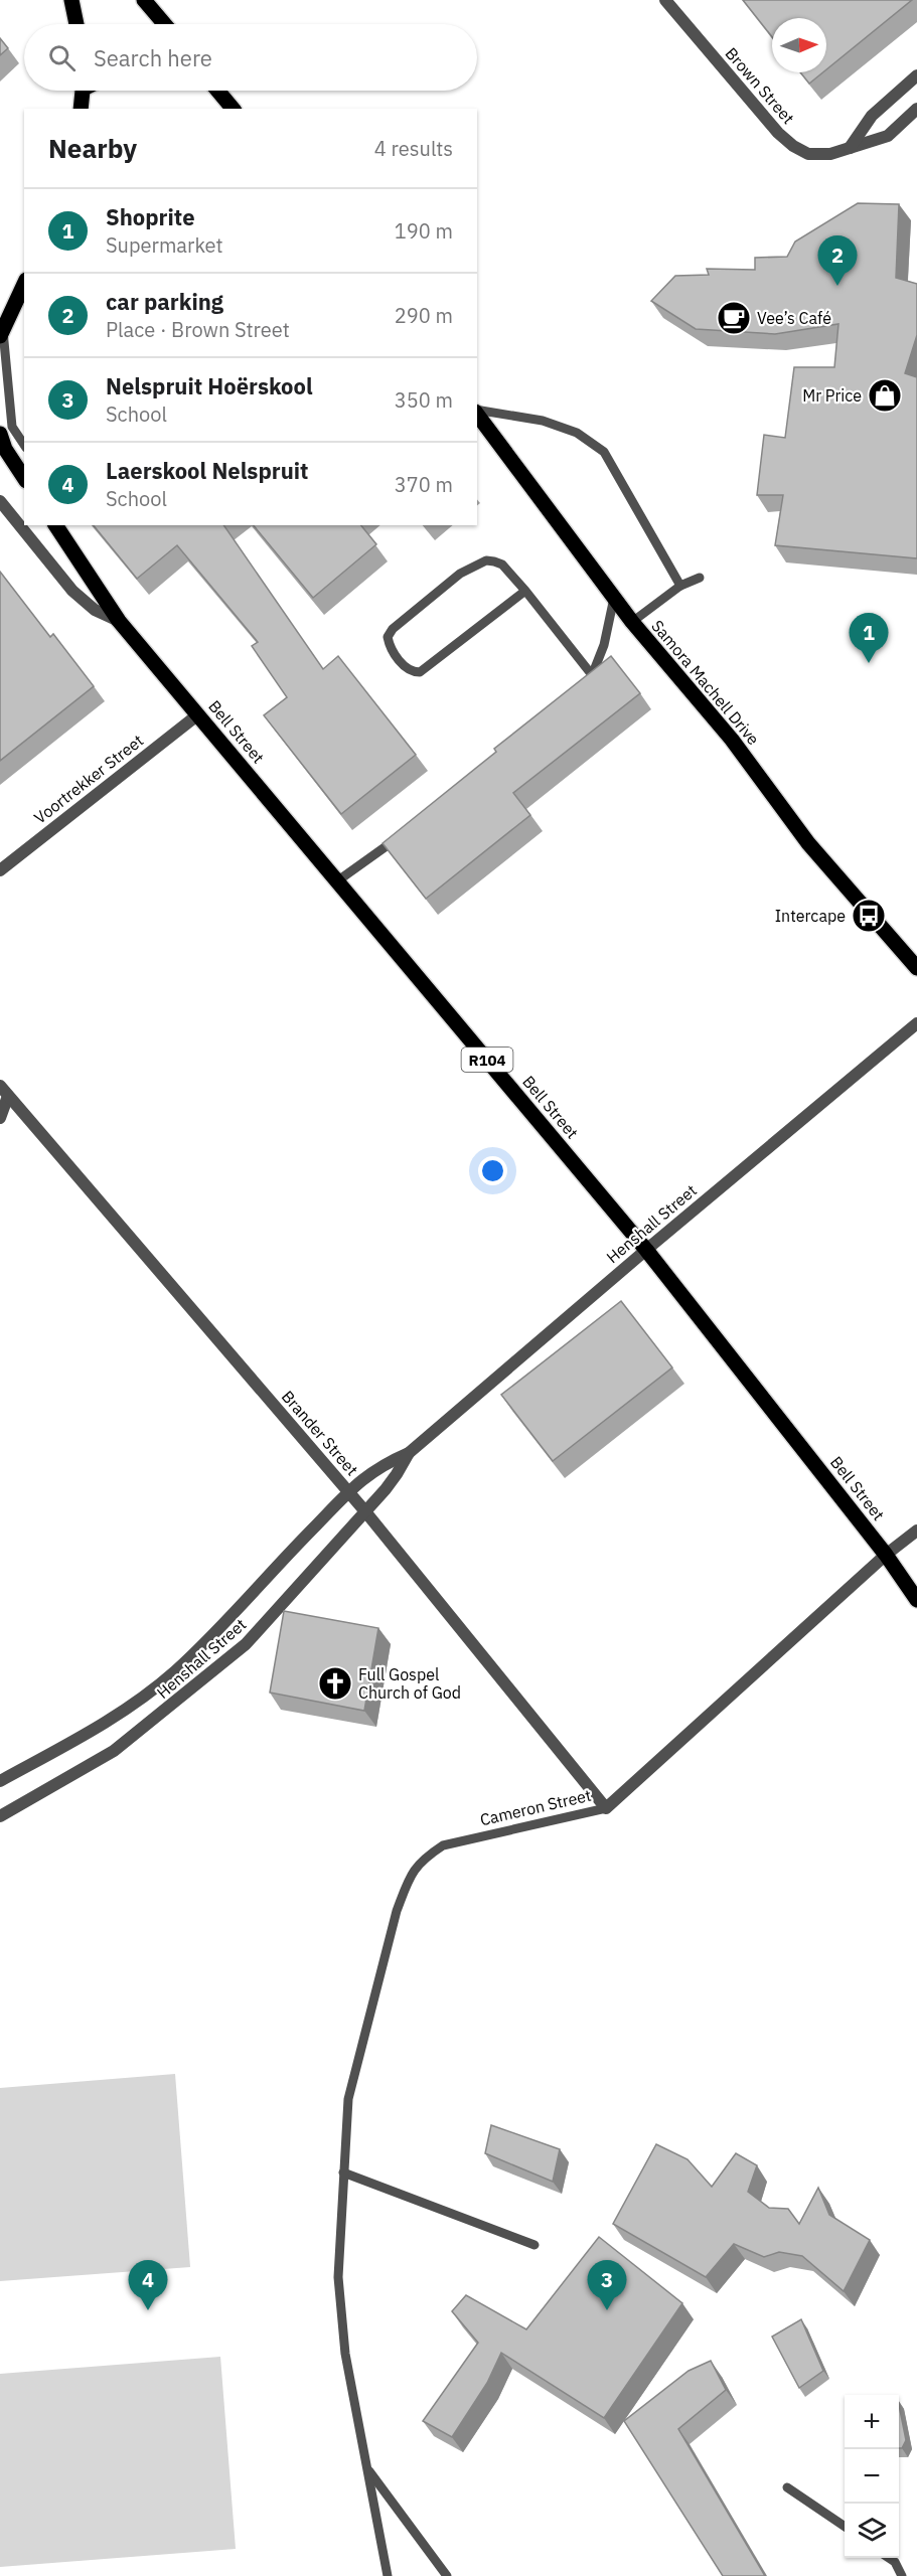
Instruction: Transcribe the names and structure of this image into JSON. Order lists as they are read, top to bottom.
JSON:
{
  "streets": {
    "main road": ["Samora Machell Drive", "Bell Street", "R104"],
    "street": [
      "Brown Street",
      "Voortrekker Street",
      "Henshall Street",
      "Brander Street",
      "Cameron Street"
    ]
  },
  "crossings": [
    ["Bell Street", "Voortrekker Street"],
    ["Bell Street", "Henshall Street"],
    ["Bell Street", "Cameron Street"],
    ["Henshall Street", "Brander Street"],
    ["Brander Street", "Cameron Street"]
  ],
  "places": {
    "cafe": ["Vee’s Café"],
    "shop": ["Mr Price"],
    "bus stop": ["Intercape"],
    "church": ["Full Gospel Church of God"]
  },
  "north": "right",
  "page": {
    "search": "Search here",
    "heading": ["Nearby", "4 results"],
    "list": [
      {
        "mark": "1",
        "name": "Shoprite",
        "note": "Supermarket",
        "value": "190 m"
      },
      {
        "mark": "2",
        "name": "car parking",
        "note": "Place · Brown Street",
        "value": "290 m"
      },
      {
        "mark": "3",
        "name": "Nelspruit Hoërskool",
        "note": "School",
        "value": "350 m"
      },
      {
        "mark": "4",
        "name": "Laerskool Nelspruit",
        "note": "School",
        "value": "370 m"
      }
    ],
    "pins": [
      "2",
      "1",
      "3",
      "4"
    ],
    "map_buttons": ["+", "−"]
  }
}
